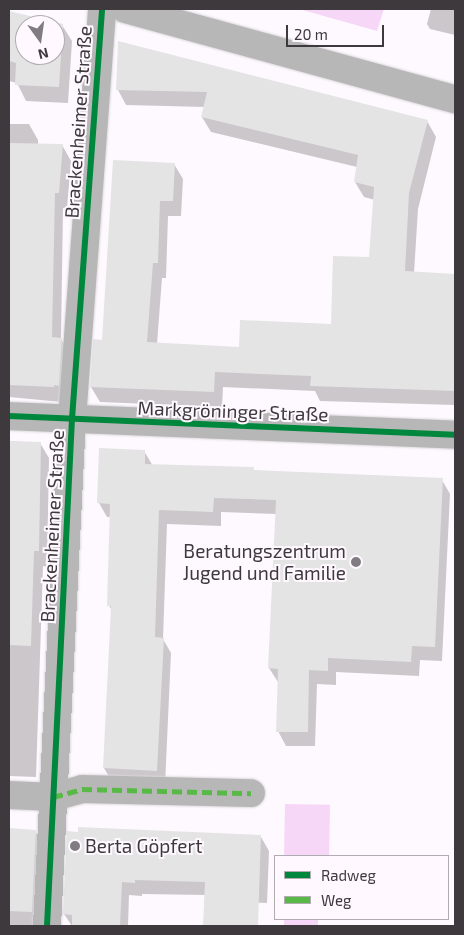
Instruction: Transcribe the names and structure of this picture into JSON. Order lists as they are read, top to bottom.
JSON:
{
  "streets": {
    "street": ["Brackenheimer Straße", "Markgröninger Straße"]
  },
  "crossings": [
    ["Brackenheimer Straße", "Markgröninger Straße"]
  ],
  "places": ["Beratungszentrum Jugend und Familie", "Berta Göpfert"],
  "legend": ["Radweg", "Weg"],
  "scale_bar": "20 m",
  "north": "bottom"
}
